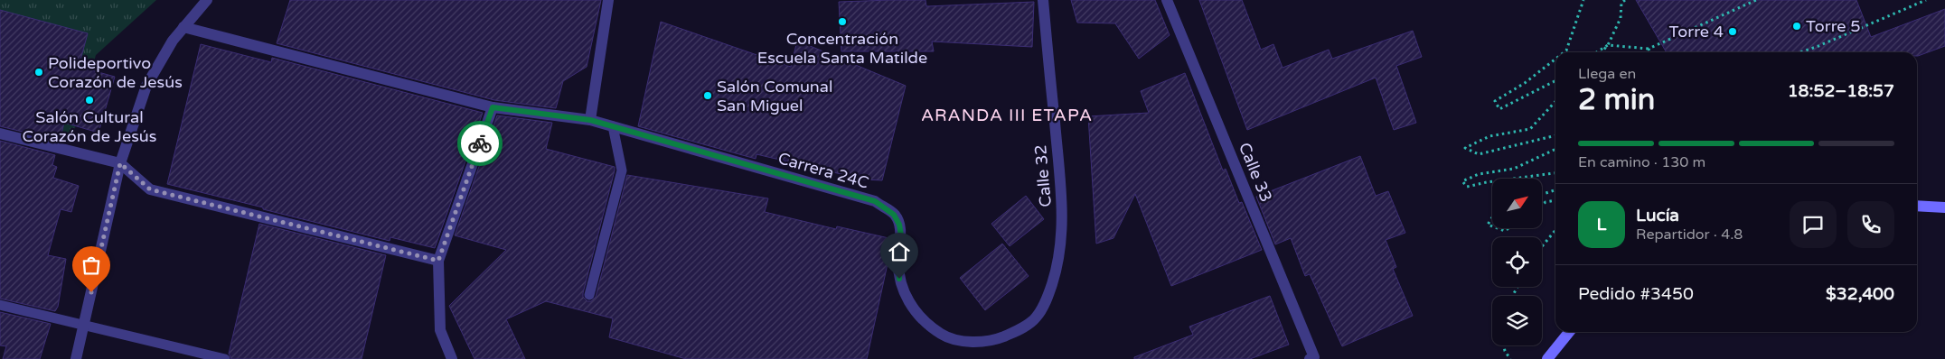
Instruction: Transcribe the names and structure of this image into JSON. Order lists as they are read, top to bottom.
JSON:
{
  "streets": {
    "street": ["Carrera 24C", "Calle 33", "Calle 32"]
  },
  "crossings": [
    ["Carrera 24C", "Calle 32"]
  ],
  "districts": ["ARANDA III ETAPA"],
  "places": [
    "Concentración Escuela Santa Matilde",
    "Torre 5",
    "Torre 4",
    "Polideportivo Corazón de Jesús",
    "Salón Comunal San Miguel",
    "Salón Cultural Corazón de Jesús"
  ],
  "north": "top right",
  "page": {
    "heading": ["2 min", "Llega en", "18:52–18:57"],
    "panel": [
      "Lucía",
      "Repartidor · 4.8",
      "Pedido #3450",
      "$32,400"
    ],
    "bar": "En camino · 130 m",
    "round": "L"
  }
}
